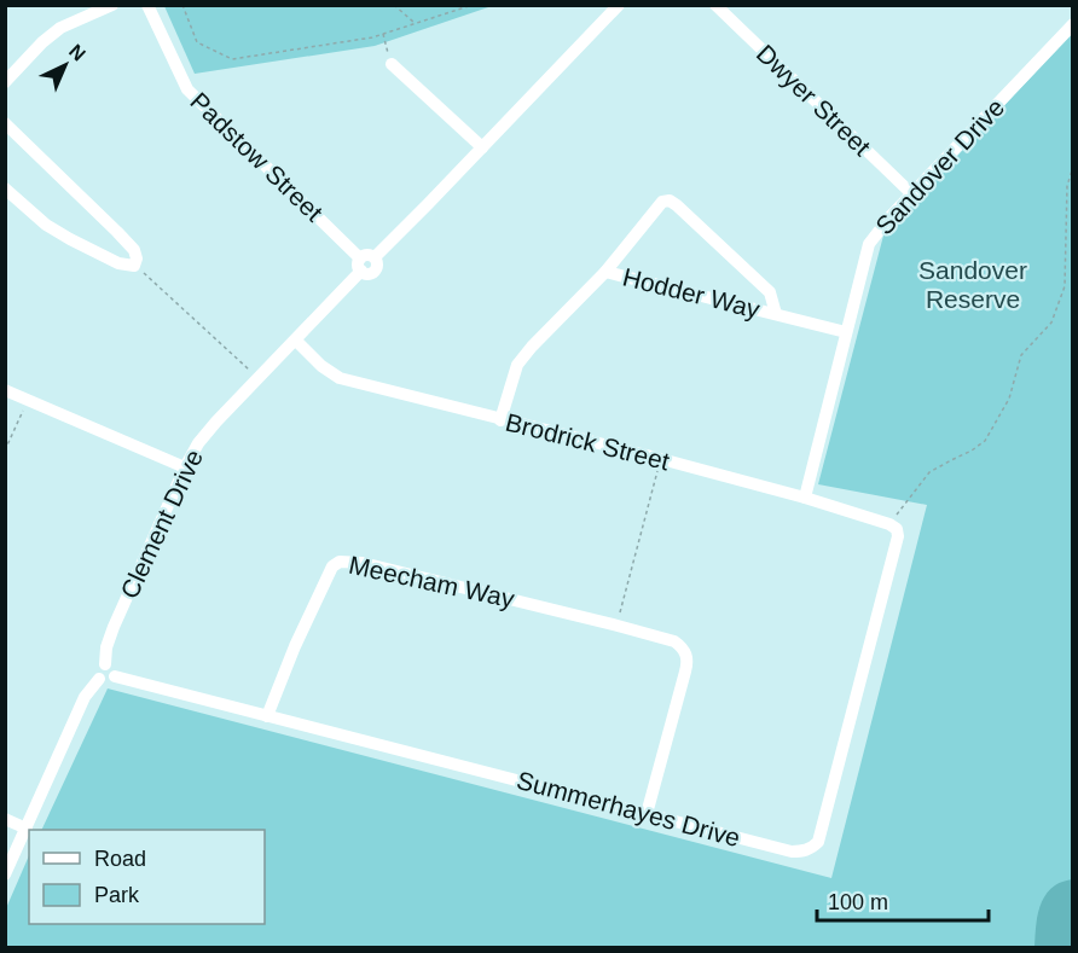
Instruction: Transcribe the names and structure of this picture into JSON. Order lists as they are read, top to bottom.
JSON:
{
  "streets": {
    "street": [
      "Dwyer Street",
      "Padstow Street",
      "Sandover Drive",
      "Hodder Way",
      "Brodrick Street",
      "Clement Drive",
      "Meecham Way",
      "Summerhayes Drive"
    ]
  },
  "crossings": [
    ["Dwyer Street", "Sandover Drive"],
    ["Padstow Street", "Clement Drive"],
    ["Sandover Drive", "Hodder Way"],
    ["Sandover Drive", "Brodrick Street"],
    ["Hodder Way", "Brodrick Street"],
    ["Brodrick Street", "Clement Drive"],
    ["Brodrick Street", "Summerhayes Drive"],
    ["Clement Drive", "Summerhayes Drive"],
    ["Meecham Way", "Summerhayes Drive"]
  ],
  "parks": ["Sandover Reserve"],
  "legend": ["Road", "Park"],
  "scale_bar": "100 m",
  "north": "top right"
}
